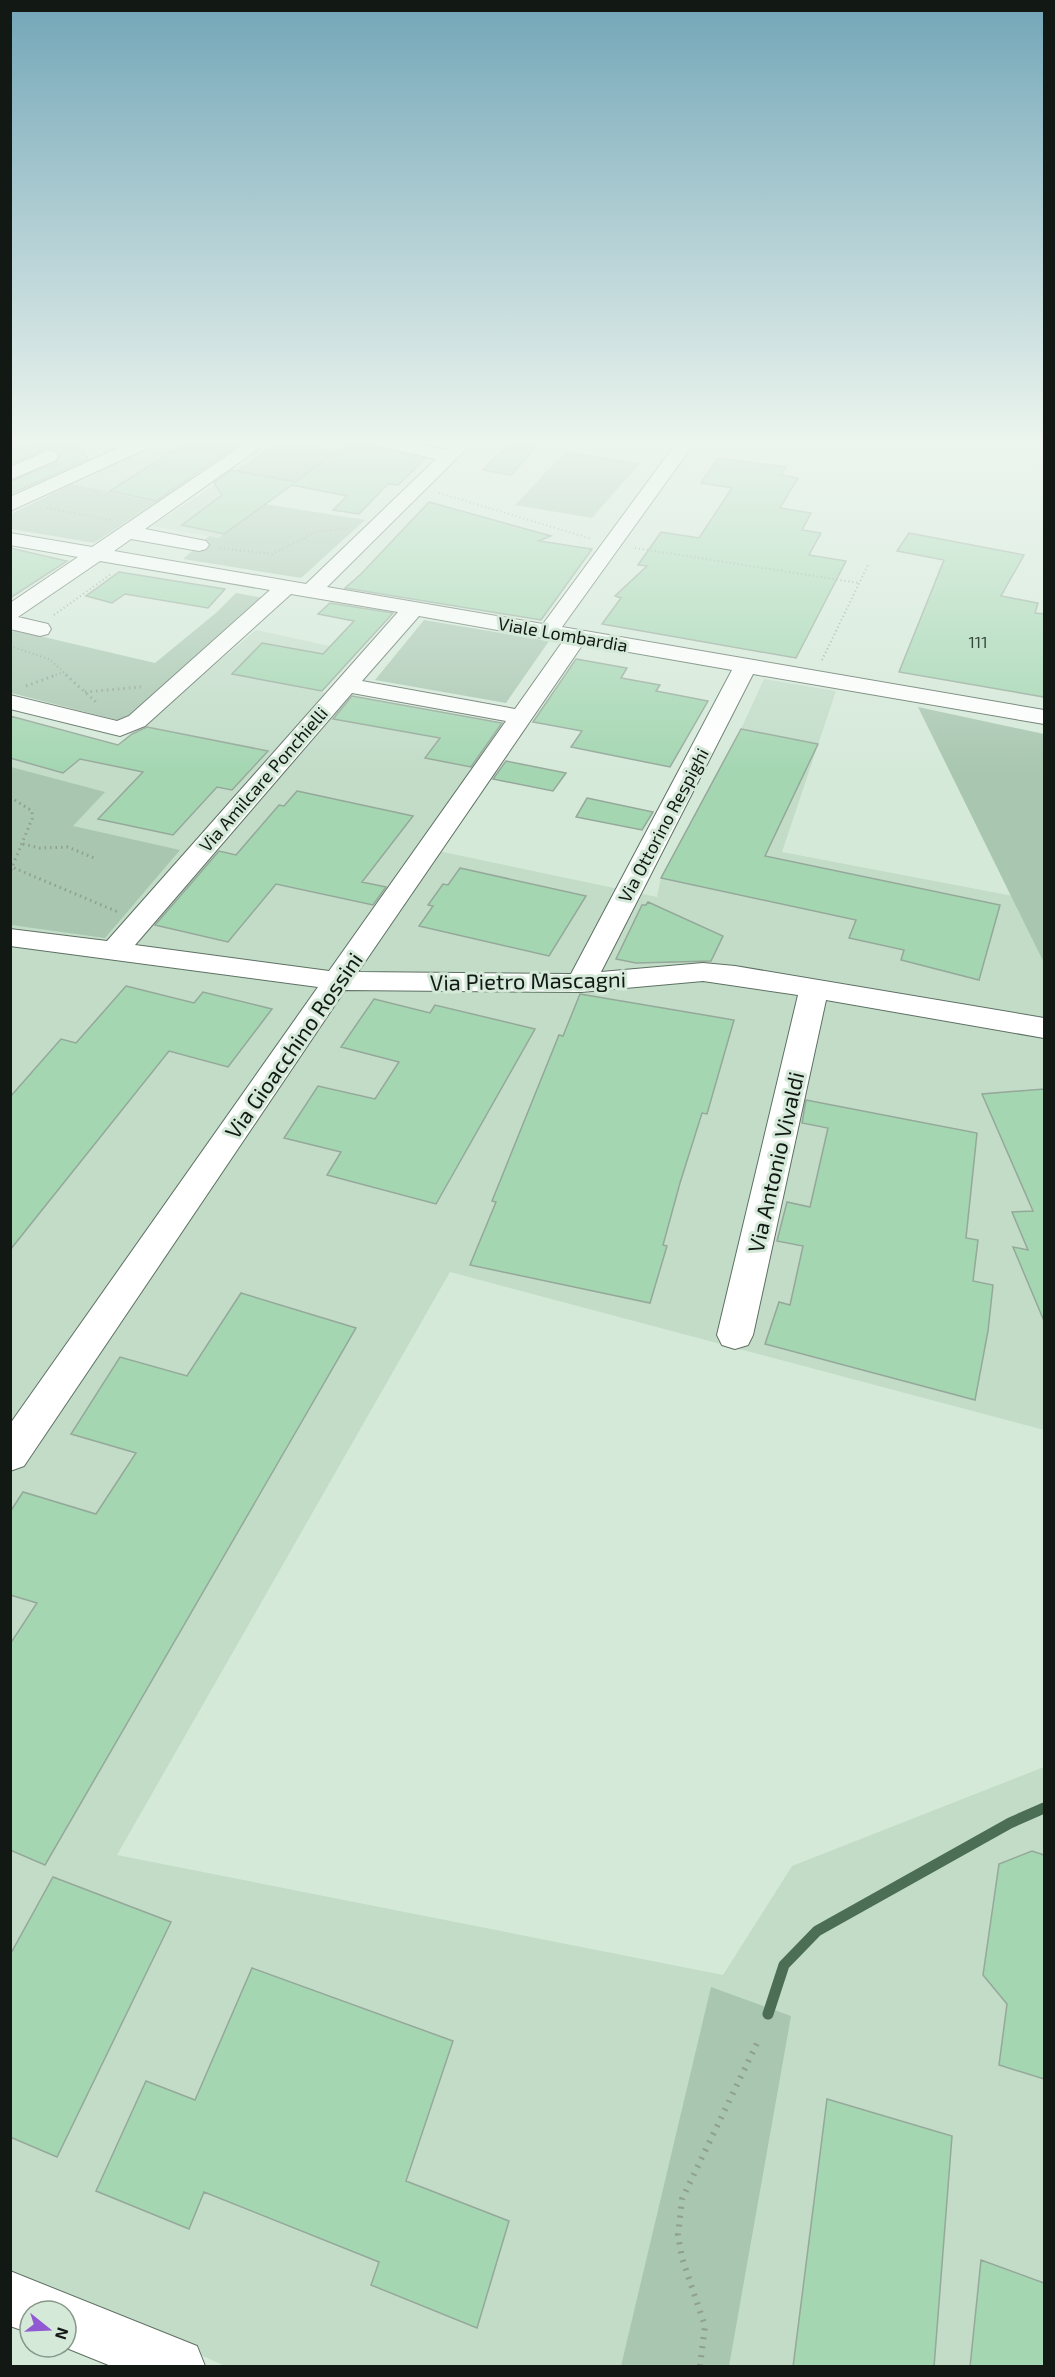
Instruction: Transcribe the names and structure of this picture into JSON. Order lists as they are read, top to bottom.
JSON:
{
  "streets": {
    "street": [
      "Viale Lombardia",
      "Via Amilcare Ponchielli",
      "Via Ottorino Respighi",
      "Via Pietro Mascagni",
      "Via Gioacchino Rossini",
      "Via Antonio Vivaldi"
    ]
  },
  "crossings": [
    ["Viale Lombardia", "Via Amilcare Ponchielli"],
    ["Viale Lombardia", "Via Ottorino Respighi"],
    ["Viale Lombardia", "Via Gioacchino Rossini"],
    ["Via Amilcare Ponchielli", "Via Pietro Mascagni"],
    ["Via Ottorino Respighi", "Via Pietro Mascagni"],
    ["Via Pietro Mascagni", "Via Gioacchino Rossini"],
    ["Via Pietro Mascagni", "Via Antonio Vivaldi"]
  ],
  "house_numbers": ["111"],
  "north": "right"
}
